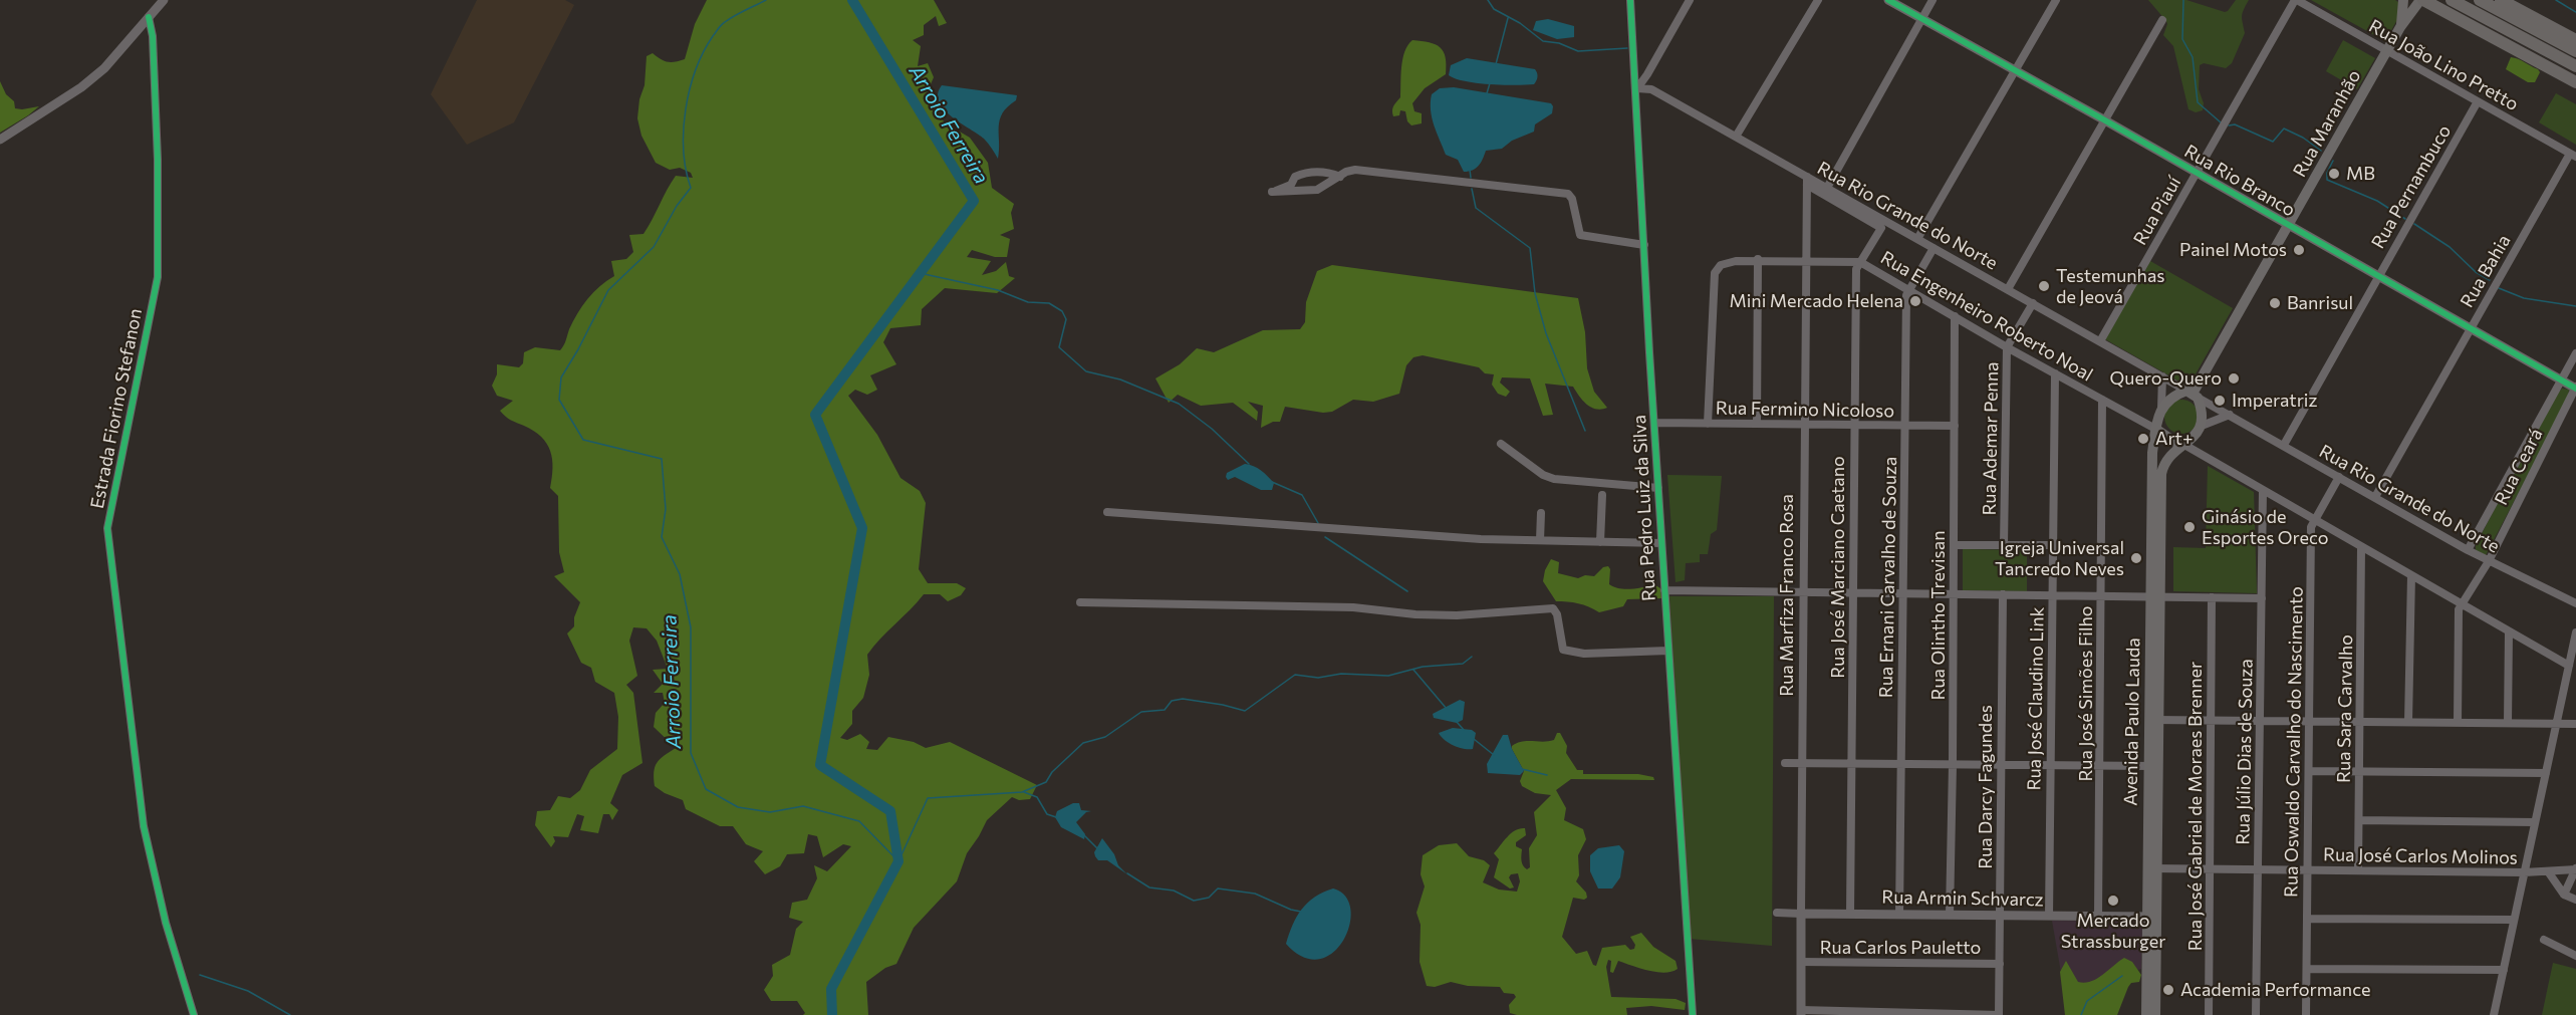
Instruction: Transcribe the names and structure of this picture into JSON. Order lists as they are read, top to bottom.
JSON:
{
  "streets": {
    "main road": ["Rua Maranhão", "Avenida Paulo Lauda"],
    "street": [
      "Rua João Lino Pretto",
      "Rua Rio Branco",
      "Rua Pernambuco",
      "Rua Piauí",
      "Rua Rio Grande do Norte",
      "Rua Bahia",
      "Rua Engenheiro Roberto Noal",
      "Estrada Fiorino Stefanon",
      "Rua Fermino Nicoloso",
      "Rua Ademar Penna",
      "Rua Ceará",
      "Rua Pedro Luiz da Silva",
      "Rua José Marciano Caetano",
      "Rua Ernani Carvalho de Souza",
      "Rua Marfiza Franco Rosa",
      "Rua Olintho Trevisan",
      "Rua José Simões Filho",
      "Rua José Claudino Link",
      "Rua Sara Carvalho",
      "Rua Oswaldo Carvalho do Nascimento",
      "Rua Júlio Dias de Souza",
      "Rua Darcy Fagundes",
      "Rua José Gabriel de Moraes Brenner",
      "Rua José Carlos Molinos",
      "Rua Armin Schvarcz",
      "Rua Carlos Pauletto"
    ]
  },
  "crossings": [
    ["Rua João Lino Pretto", "Rua Maranhão"],
    ["Rua João Lino Pretto", "Rua Pernambuco"],
    ["Rua João Lino Pretto", "Rua Piauí"],
    ["Rua João Lino Pretto", "Rua Bahia"],
    ["Rua Maranhão", "Rua Rio Branco"],
    ["Rua Maranhão", "Rua Rio Grande do Norte"],
    ["Rua Maranhão", "Rua Engenheiro Roberto Noal"],
    ["Rua Maranhão", "Avenida Paulo Lauda"],
    ["Rua Rio Branco", "Rua Pernambuco"],
    ["Rua Rio Branco", "Rua Piauí"],
    ["Rua Rio Branco", "Rua Bahia"],
    ["Rua Rio Branco", "Rua Ceará"],
    ["Rua Pernambuco", "Rua Rio Grande do Norte"],
    ["Rua Piauí", "Rua Rio Grande do Norte"],
    ["Rua Rio Grande do Norte", "Rua Bahia"],
    ["Rua Rio Grande do Norte", "Rua Engenheiro Roberto Noal"],
    ["Rua Rio Grande do Norte", "Rua Ademar Penna"],
    ["Rua Rio Grande do Norte", "Rua Ceará"],
    ["Rua Rio Grande do Norte", "Rua Pedro Luiz da Silva"],
    ["Rua Rio Grande do Norte", "Rua José Marciano Caetano"],
    ["Rua Rio Grande do Norte", "Rua Ernani Carvalho de Souza"],
    ["Rua Rio Grande do Norte", "Rua Marfiza Franco Rosa"],
    ["Rua Rio Grande do Norte", "Avenida Paulo Lauda"],
    ["Rua Rio Grande do Norte", "Rua Oswaldo Carvalho do Nascimento"],
    ["Rua Engenheiro Roberto Noal", "Rua Fermino Nicoloso"],
    ["Rua Engenheiro Roberto Noal", "Rua Ademar Penna"],
    ["Rua Engenheiro Roberto Noal", "Rua José Marciano Caetano"],
    ["Rua Engenheiro Roberto Noal", "Rua Ernani Carvalho de Souza"],
    ["Rua Engenheiro Roberto Noal", "Rua Marfiza Franco Rosa"],
    ["Rua Engenheiro Roberto Noal", "Rua Olintho Trevisan"],
    ["Rua Engenheiro Roberto Noal", "Rua José Simões Filho"],
    ["Rua Engenheiro Roberto Noal", "Rua José Claudino Link"],
    ["Rua Engenheiro Roberto Noal", "Avenida Paulo Lauda"],
    ["Rua Fermino Nicoloso", "Rua Pedro Luiz da Silva"],
    ["Rua Fermino Nicoloso", "Rua José Marciano Caetano"],
    ["Rua Fermino Nicoloso", "Rua Ernani Carvalho de Souza"],
    ["Rua Fermino Nicoloso", "Rua Marfiza Franco Rosa"],
    ["Rua Fermino Nicoloso", "Rua Olintho Trevisan"],
    ["Rua José Marciano Caetano", "Rua Marfiza Franco Rosa"],
    ["Rua José Marciano Caetano", "Rua Armin Schvarcz"],
    ["Rua Ernani Carvalho de Souza", "Rua Armin Schvarcz"],
    ["Rua Marfiza Franco Rosa", "Rua Armin Schvarcz"],
    ["Rua Marfiza Franco Rosa", "Rua Carlos Pauletto"],
    ["Rua Olintho Trevisan", "Rua Armin Schvarcz"],
    ["Rua José Simões Filho", "Rua Armin Schvarcz"],
    ["Rua José Claudino Link", "Rua Armin Schvarcz"],
    ["Rua Sara Carvalho", "Rua José Carlos Molinos"],
    ["Avenida Paulo Lauda", "Rua José Carlos Molinos"],
    ["Avenida Paulo Lauda", "Rua Armin Schvarcz"],
    ["Rua Oswaldo Carvalho do Nascimento", "Rua José Carlos Molinos"],
    ["Rua Júlio Dias de Souza", "Rua José Carlos Molinos"],
    ["Rua Darcy Fagundes", "Rua Armin Schvarcz"],
    ["Rua Darcy Fagundes", "Rua Carlos Pauletto"],
    ["Rua José Gabriel de Moraes Brenner", "Rua José Carlos Molinos"]
  ],
  "water": ["Arroio Ferreira"],
  "places": [
    "MB",
    "Painel Motos",
    "Testemunhas de Jeová",
    "Mini Mercado Helena",
    "Banrisul",
    "Quero-Quero",
    "Imperatriz",
    "Art+",
    "Ginásio de Esportes Oreco",
    "Igreja Universal Tancredo Neves",
    "Mercado Strassburger",
    "Academia Performance"
  ]
}
